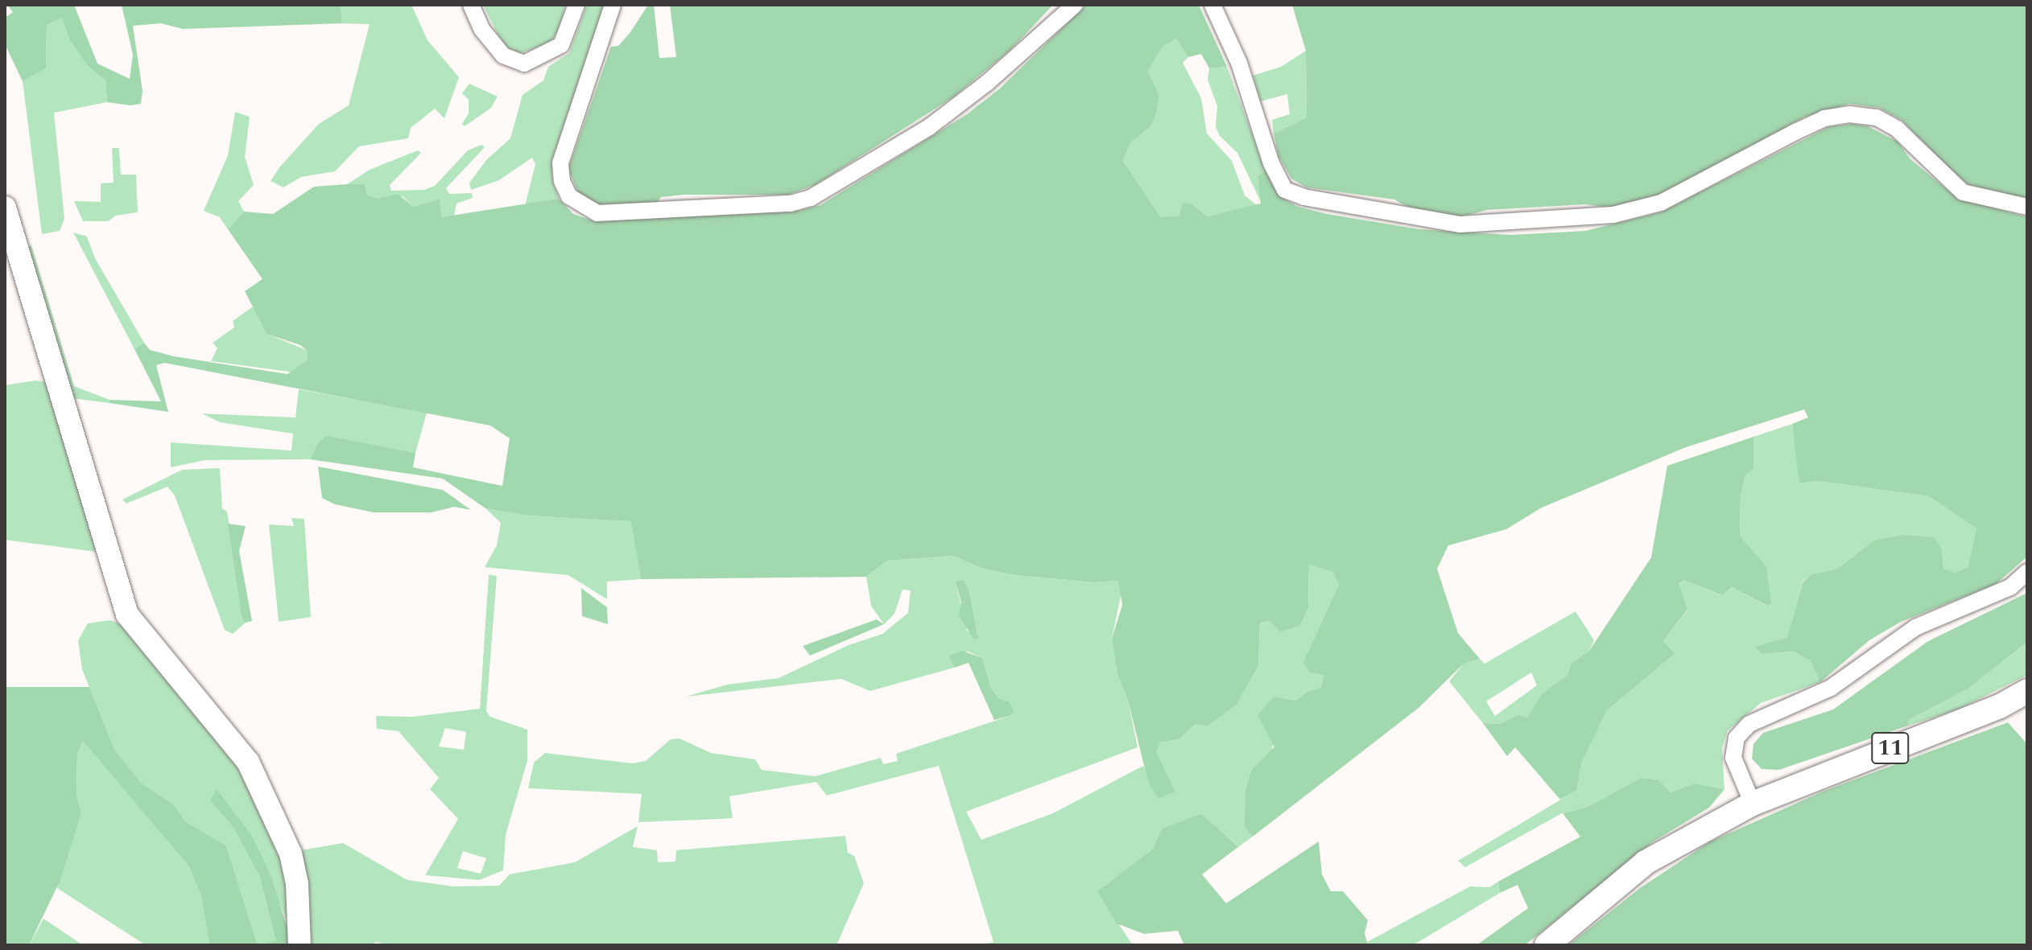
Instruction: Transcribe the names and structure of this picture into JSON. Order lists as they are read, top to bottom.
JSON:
{
  "streets": {
    "main road": ["11"]
  }
}
